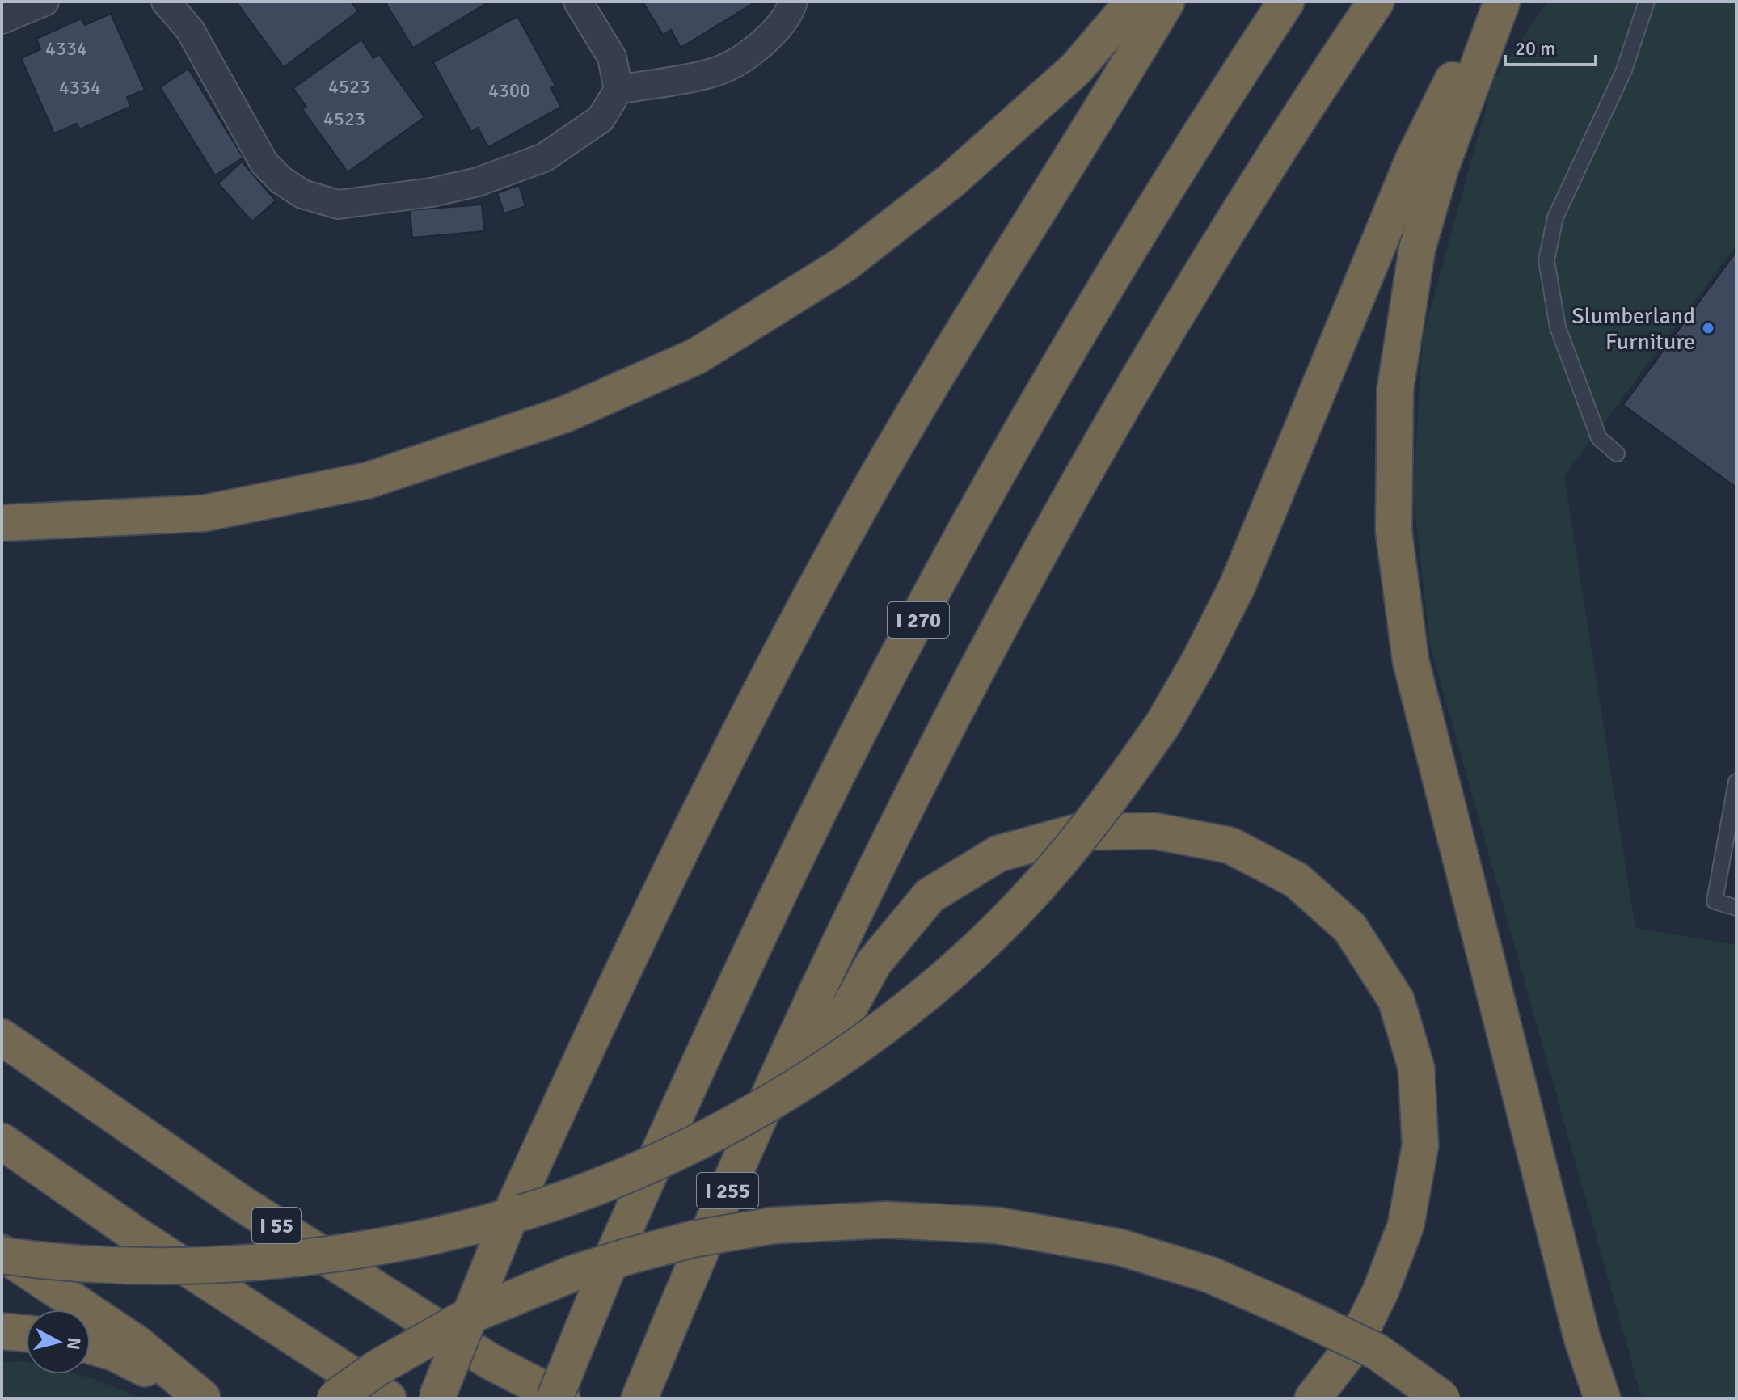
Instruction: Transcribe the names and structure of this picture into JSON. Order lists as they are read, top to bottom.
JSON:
{
  "streets": {
    "highway": ["I 270", "I 255", "I 55"]
  },
  "places": ["Slumberland Furniture"],
  "house_numbers": [
    "4334",
    "4523",
    "4334",
    "4300",
    "4523"
  ],
  "scale_bar": "20 m",
  "north": "right"
}
